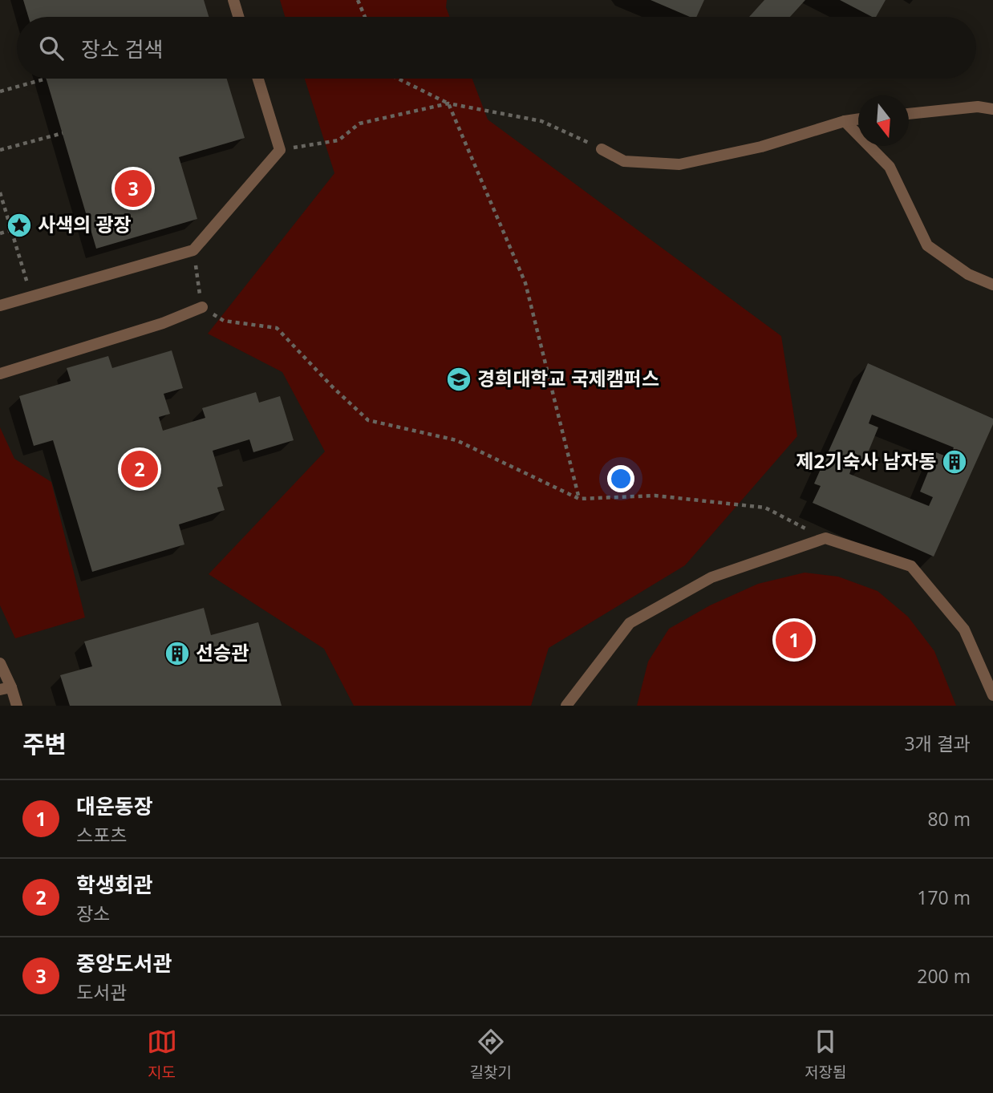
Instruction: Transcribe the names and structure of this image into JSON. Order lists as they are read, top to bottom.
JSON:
{
  "places": {
    "place": ["사색의 광장"],
    "school or university": ["경희대학교 국제캠퍼스"],
    "building": ["제2기숙사 남자동", "선승관"]
  },
  "north": "bottom",
  "page": {
    "search": "장소 검색",
    "pins": ["3", "2", "1"],
    "heading": ["주변", "3개 결과"],
    "list": [
      {
        "mark": "1",
        "name": "대운동장",
        "note": "스포츠",
        "value": "80 m"
      },
      {
        "mark": "2",
        "name": "학생회관",
        "note": "장소",
        "value": "170 m"
      },
      {
        "mark": "3",
        "name": "중앙도서관",
        "note": "도서관",
        "value": "200 m"
      }
    ],
    "nav": ["지도", "길찾기", "저장됨"]
  }
}
